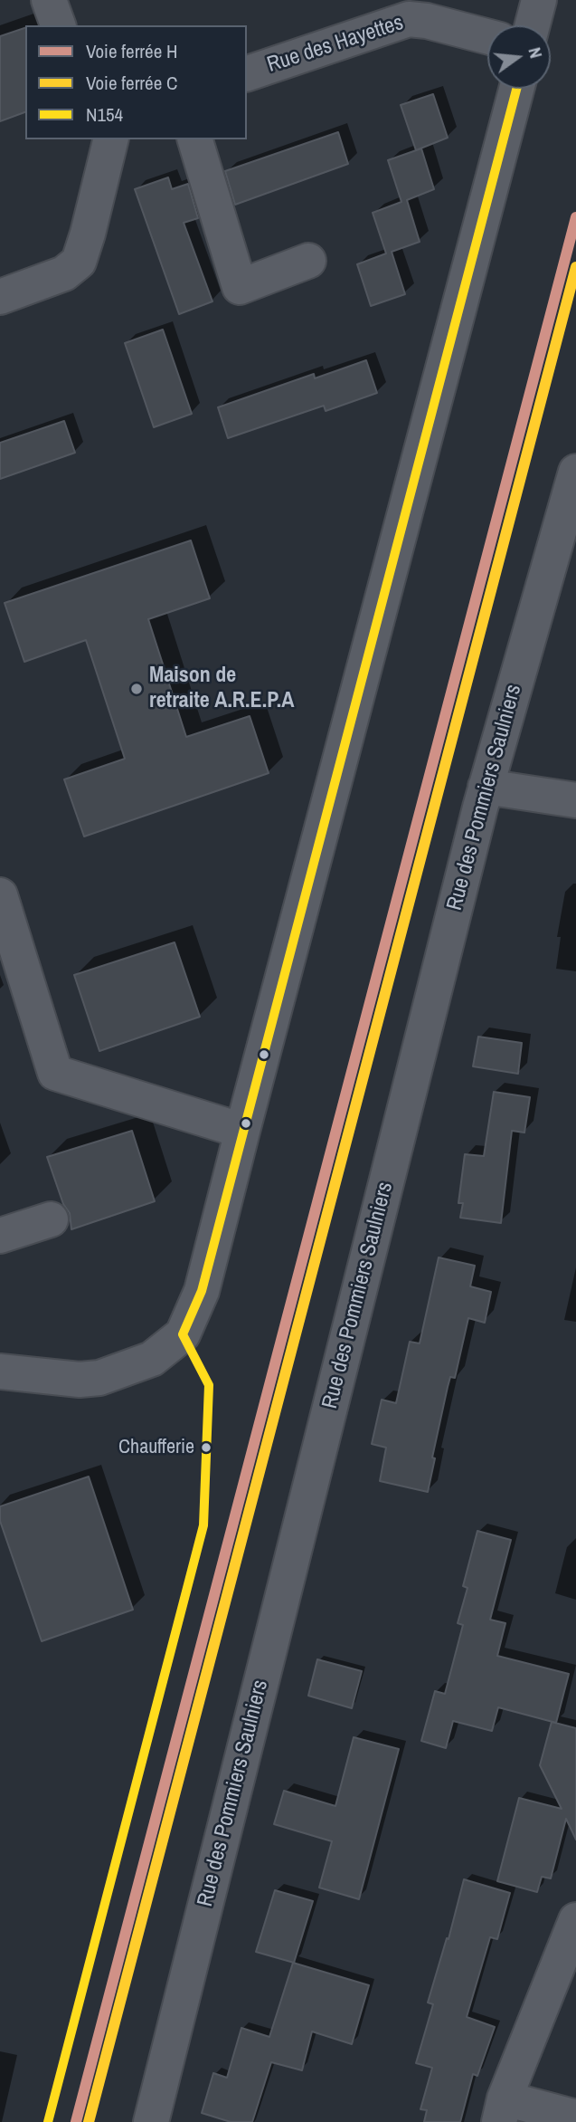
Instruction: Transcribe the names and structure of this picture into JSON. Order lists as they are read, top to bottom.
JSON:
{
  "streets": {
    "street": ["Rue des Hayettes", "Rue des Pommiers Saulniers"]
  },
  "places": ["Maison de retraite A.R.E.P.A", "Chaufferie"],
  "lines": ["transit line N154", "rail line H", "rail line C"],
  "legend": ["Voie ferrée H", "Voie ferrée C", "N154"],
  "north": "right"
}
